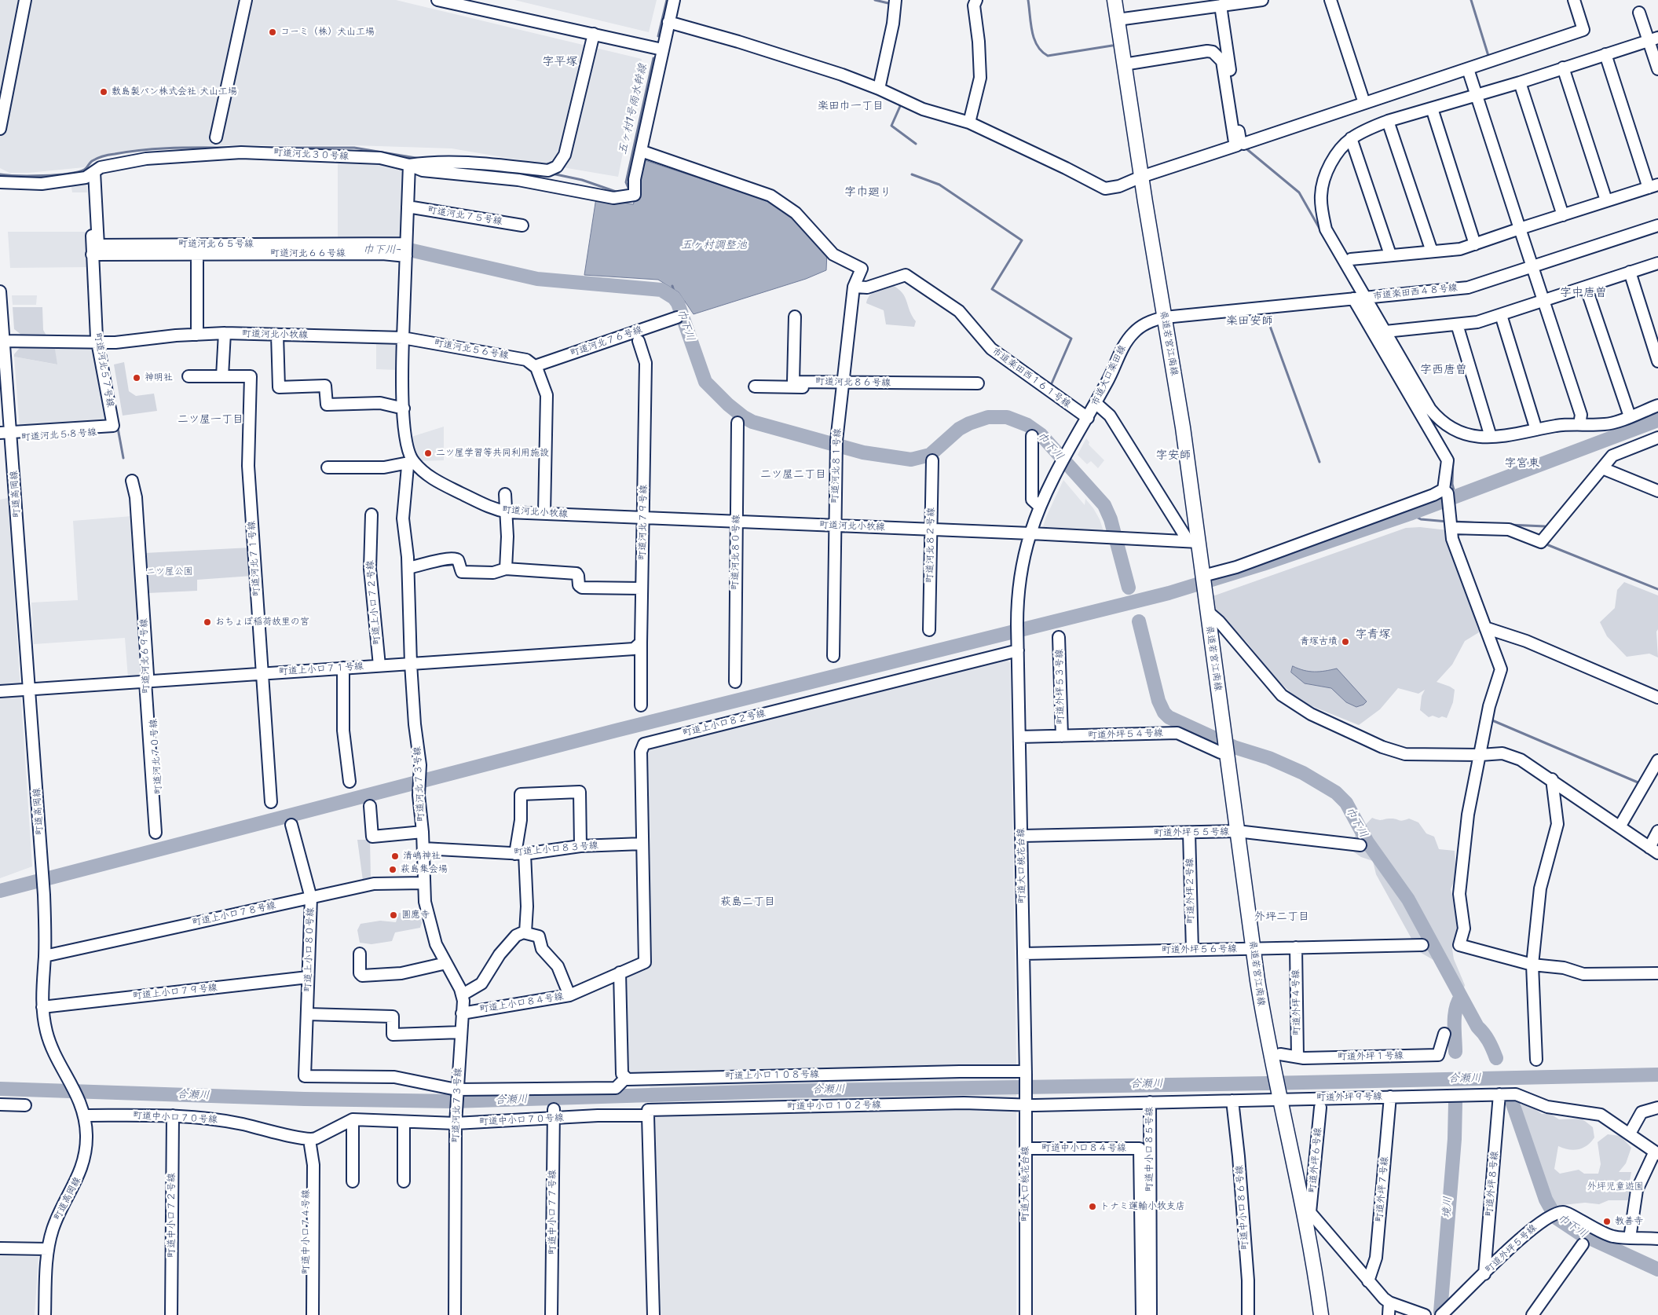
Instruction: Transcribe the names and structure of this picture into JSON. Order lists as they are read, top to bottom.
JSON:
{
  "streets": {
    "main road": ["県道若宮江南線"],
    "street": [
      "町道河北３０号線",
      "町道河北７５号線",
      "町道河北６５号線",
      "町道河北６６号線",
      "市道楽田西４８号線",
      "町道河北小牧線",
      "町道河北７６号線",
      "町道河北５６号線",
      "町道河北５７号線",
      "市道大口楽田線",
      "市道楽田西１６１号線",
      "町道河北８６号線",
      "町道河北５８号線",
      "町道河北８１号線",
      "町道高岡線",
      "町道河北７９号線",
      "町道河北８２号線",
      "町道河北８０号線",
      "町道河北７１号線",
      "町道上小口７２号線",
      "町道河北６９号線",
      "町道上小口７１号線",
      "町道外坪５３号線",
      "町道上小口８２号線",
      "町道外坪５４号線",
      "町道河北７３号線",
      "町道外坪５５号線",
      "町道上小口８３号線",
      "町道大口桃花台線",
      "町道外坪２号線",
      "町道上小口７８号線",
      "町道上小口８０号線",
      "町道外坪５６号線",
      "町道上小口７９号線",
      "町道外坪４号線",
      "町道上小口８４号線",
      "町道外坪１号線",
      "町道上小口１０８号線",
      "町道外坪９号線",
      "町道中小口１０２号線",
      "町道中小口７０号線",
      "町道中小口８４号線",
      "町道中小口８５号線",
      "町道外坪６号線",
      "町道外坪８号線",
      "町道外坪７号線",
      "町道中小口８６号線",
      "町道中小口７７号線",
      "町道中小口７２号線",
      "町道中小口７４号線",
      "町道外坪５号線"
    ]
  },
  "crossings": [
    ["町道河北３０号線", "町道河北６５号線"],
    ["町道河北３０号線", "町道河北５７号線"],
    ["町道河北３０号線", "町道河北８１号線"],
    ["町道河北６５号線", "町道河北６６号線"],
    ["町道河北６５号線", "町道河北５７号線"],
    ["町道河北６６号線", "町道河北５７号線"],
    ["市道楽田西４８号線", "県道若宮江南線"],
    ["市道楽田西４８号線", "市道大口楽田線"],
    ["町道河北小牧線", "県道若宮江南線"],
    ["町道河北小牧線", "町道河北５６号線"],
    ["町道河北小牧線", "町道河北５７号線"],
    ["町道河北小牧線", "町道河北８１号線"],
    ["町道河北小牧線", "町道高岡線"],
    ["町道河北小牧線", "町道河北７９号線"],
    ["町道河北小牧線", "町道河北８２号線"],
    ["町道河北小牧線", "町道河北８０号線"],
    ["町道河北小牧線", "町道河北７３号線"],
    ["町道河北小牧線", "町道大口桃花台線"],
    ["町道河北７６号線", "町道河北５６号線"],
    ["県道若宮江南線", "市道大口楽田線"],
    ["県道若宮江南線", "町道外坪５４号線"],
    ["県道若宮江南線", "町道外坪５５号線"],
    ["県道若宮江南線", "町道外坪５６号線"],
    ["県道若宮江南線", "町道外坪９号線"],
    ["県道若宮江南線", "町道外坪６号線"],
    ["町道河北５７号線", "町道河北５８号線"],
    ["町道河北５７号線", "町道高岡線"],
    ["市道大口楽田線", "市道楽田西１６１号線"],
    ["市道大口楽田線", "町道大口桃花台線"],
    ["市道楽田西１６１号線", "町道河北８１号線"],
    ["町道河北８６号線", "町道河北８１号線"],
    ["町道河北５８号線", "町道高岡線"],
    ["町道高岡線", "町道上小口７１号線"],
    ["町道高岡線", "町道上小口７８号線"],
    ["町道高岡線", "町道上小口７９号線"],
    ["町道高岡線", "町道中小口７０号線"],
    ["町道河北７９号線", "町道上小口７１号線"],
    ["町道河北７１号線", "町道上小口７１号線"],
    ["町道上小口７２号線", "町道上小口７１号線"],
    ["町道河北６９号線", "町道上小口７１号線"],
    ["町道上小口７１号線", "町道河北７３号線"],
    ["町道外坪５３号線", "町道外坪５４号線"],
    ["町道上小口８２号線", "町道上小口８３号線"],
    ["町道上小口８２号線", "町道大口桃花台線"],
    ["町道上小口８２号線", "町道上小口８４号線"],
    ["町道外坪５４号線", "町道大口桃花台線"],
    ["町道河北７３号線", "町道上小口８３号線"],
    ["町道河北７３号線", "町道上小口７８号線"],
    ["町道河北７３号線", "町道上小口８０号線"],
    ["町道河北７３号線", "町道上小口８４号線"],
    ["町道河北７３号線", "町道中小口７０号線"],
    ["町道外坪５５号線", "町道大口桃花台線"],
    ["町道外坪５５号線", "町道外坪２号線"],
    ["町道大口桃花台線", "町道外坪５６号線"],
    ["町道大口桃花台線", "町道上小口１０８号線"],
    ["町道大口桃花台線", "町道外坪９号線"],
    ["町道大口桃花台線", "町道中小口１０２号線"],
    ["町道大口桃花台線", "町道中小口８４号線"],
    ["町道外坪２号線", "町道外坪５６号線"],
    ["町道上小口７８号線", "町道上小口８０号線"],
    ["町道上小口８０号線", "町道上小口７９号線"],
    ["町道外坪５６号線", "町道外坪４号線"],
    ["町道外坪４号線", "町道外坪１号線"],
    ["町道外坪９号線", "町道中小口１０２号線"],
    ["町道外坪９号線", "町道中小口８５号線"],
    ["町道外坪９号線", "町道外坪８号線"],
    ["町道外坪９号線", "町道外坪７号線"],
    ["町道外坪９号線", "町道中小口８６号線"],
    ["町道中小口１０２号線", "町道中小口７０号線"],
    ["町道中小口７０号線", "町道中小口７７号線"],
    ["町道中小口７０号線", "町道中小口７２号線"],
    ["町道中小口７０号線", "町道中小口７４号線"],
    ["町道外坪８号線", "町道外坪５号線"]
  ],
  "districts": [
    "字平塚",
    "楽田巾一丁目",
    "字巾廻り",
    "字中唐曽",
    "楽田安師",
    "字西唐曽",
    "二ツ屋一丁目",
    "字安師",
    "字宮東",
    "二ツ屋二丁目",
    "字青塚",
    "萩島二丁目",
    "外坪二丁目"
  ],
  "water": [
    "五ヶ村1号雨水幹線",
    "五ヶ村調整池",
    "巾下川",
    "合瀬川",
    "境川"
  ],
  "parks": ["ニツ屋公園", "外坪児童遊園"],
  "places": [
    "コーミ（株）犬山工場",
    "敷島製パン株式会社 犬山工場",
    "神明社",
    "二ツ屋学習等共同利用施設",
    "おちょぼ稲荷故里の宮",
    "青塚古墳",
    "清嶋神社",
    "萩島集会場",
    "圓應寺",
    "トナミ運輸小牧支店",
    "教善寺"
  ]
}
